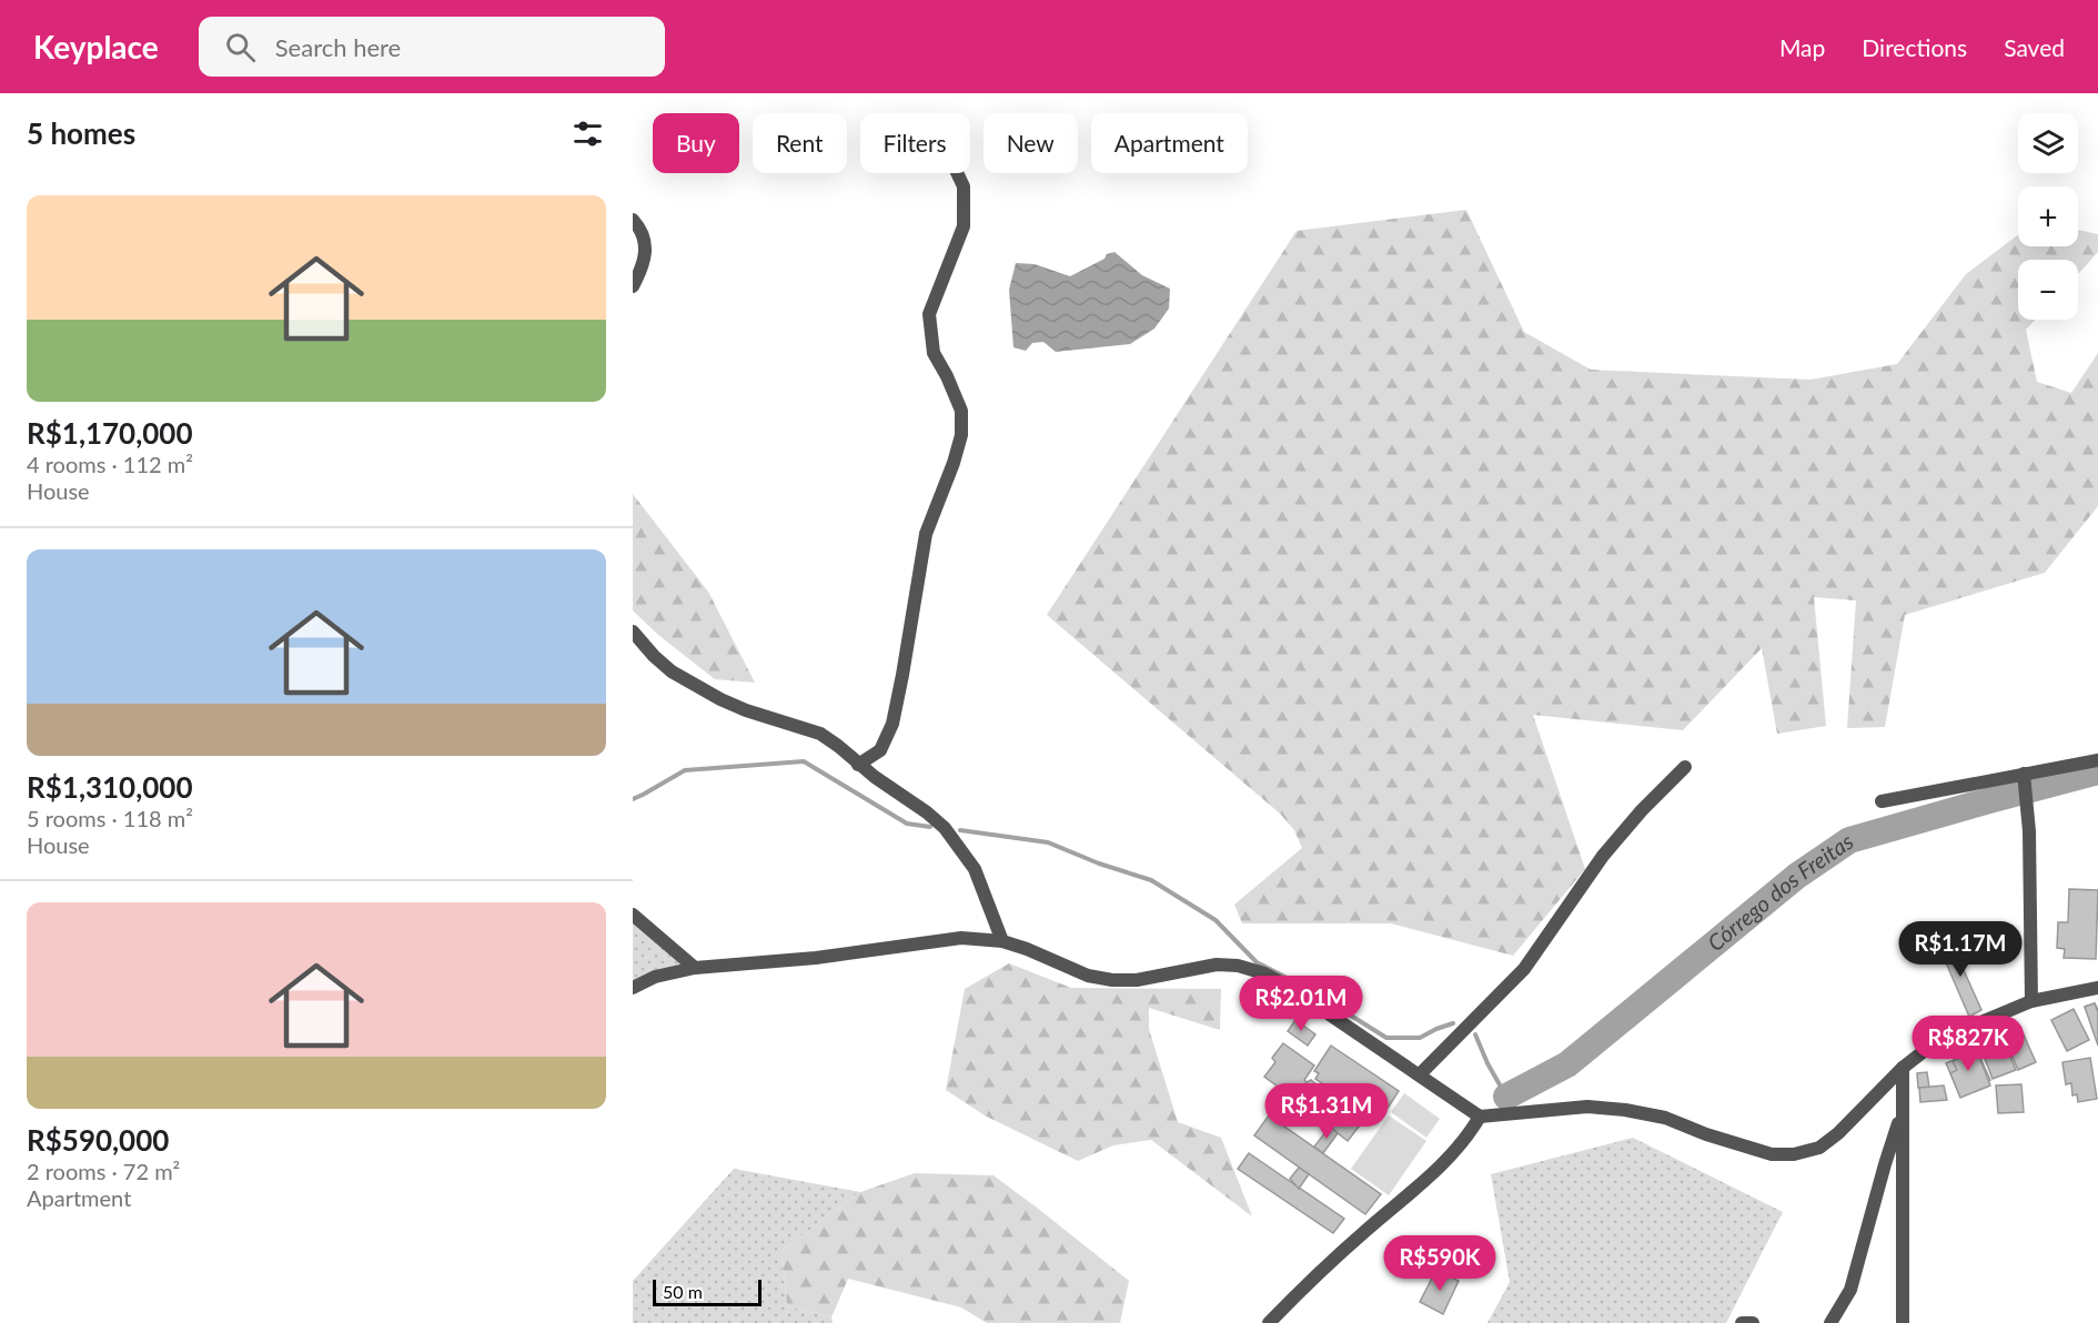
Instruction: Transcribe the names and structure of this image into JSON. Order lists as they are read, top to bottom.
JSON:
{
  "water": ["Córrego dos Freitas"],
  "scale_bar": "50 m",
  "page": {
    "header": "Keyplace",
    "search": "Search here",
    "nav": ["Map", "Directions", "Saved"],
    "heading": "5 homes",
    "map_buttons": ["+", "−"],
    "chip": [
      "Buy",
      "Rent",
      "Filters",
      "New",
      "Apartment"
    ],
    "list": [
      {
        "name": "R$1,170,000",
        "note": "4 rooms · 112 m² · House"
      },
      {
        "name": "R$1,310,000",
        "note": "5 rooms · 118 m² · House"
      },
      {
        "name": "R$590,000",
        "note": "2 rooms · 72 m² · Apartment"
      }
    ],
    "price": [
      "R$1.17M",
      "R$2.01M",
      "R$827K",
      "R$1.31M",
      "R$590K"
    ],
    "scale": "50 m"
  }
}
